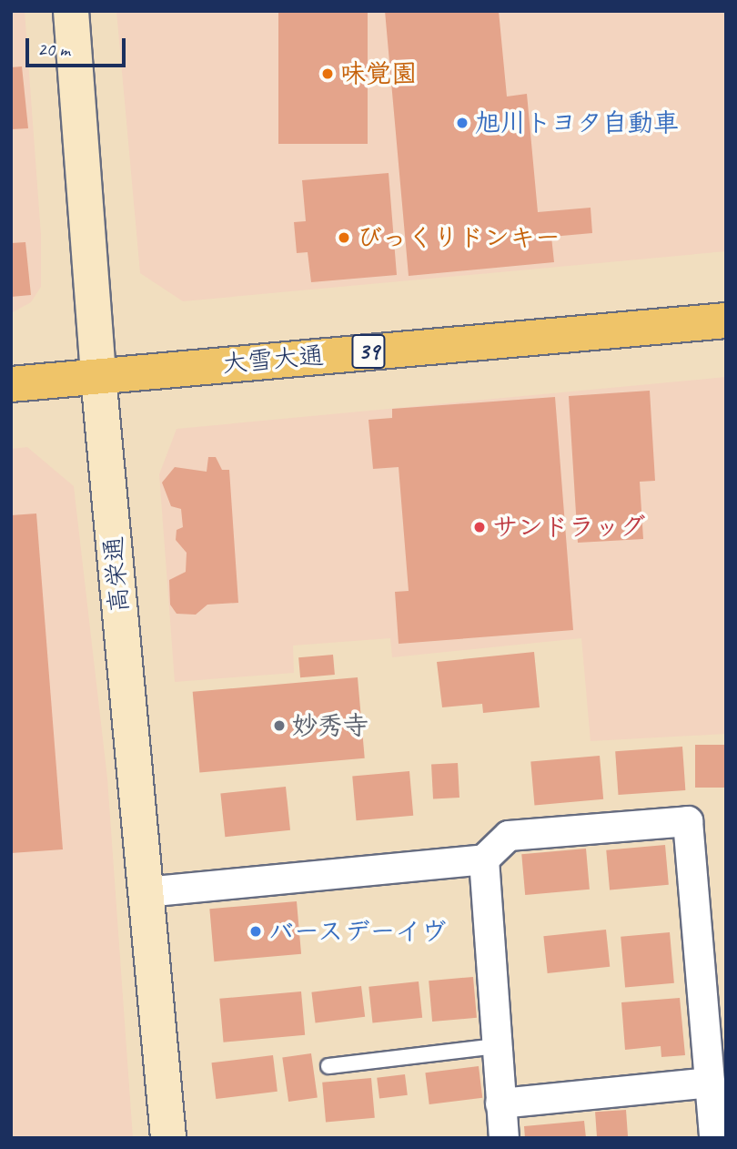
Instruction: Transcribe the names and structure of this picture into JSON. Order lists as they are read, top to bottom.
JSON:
{
  "streets": {
    "highway": ["39", "大雪大通"],
    "street": ["高栄通"]
  },
  "crossings": [
    ["大雪大通", "高栄通"]
  ],
  "places": [
    "味覚園",
    "旭川トヨタ自動車",
    "びっくりドンキー",
    "サンドラッグ",
    "妙秀寺",
    "バースデーイヴ"
  ],
  "scale_bar": "20 m"
}
